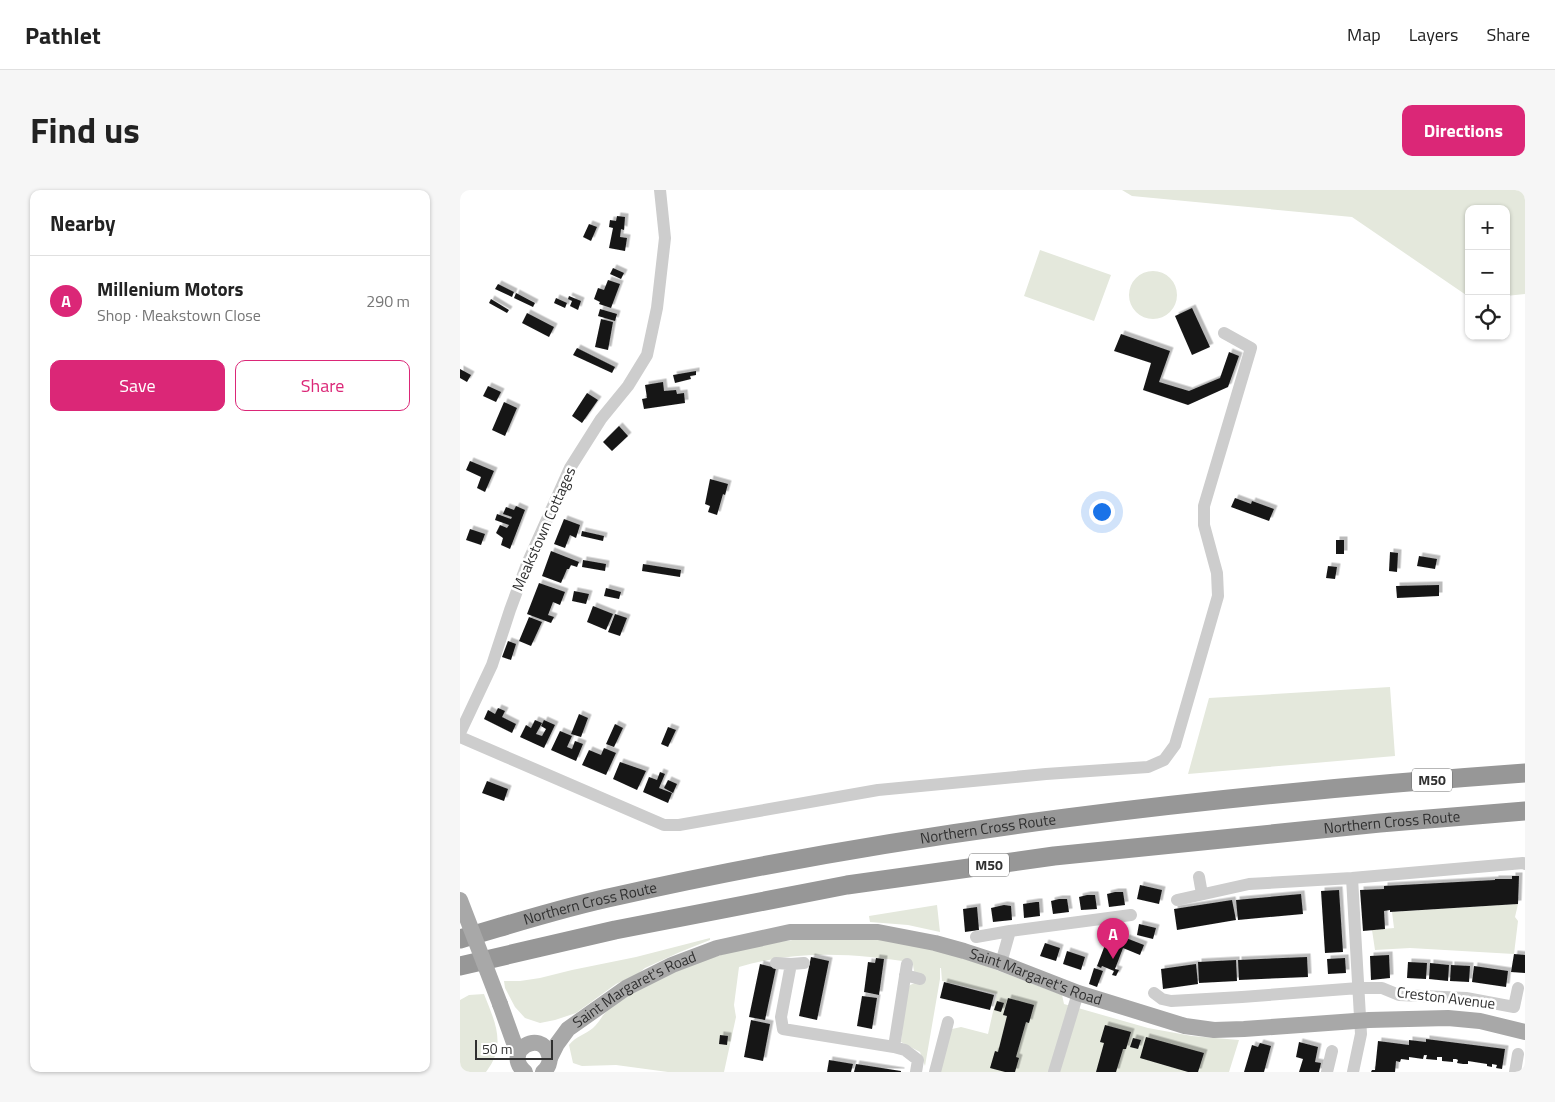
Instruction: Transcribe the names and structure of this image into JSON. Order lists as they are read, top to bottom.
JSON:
{
  "streets": {
    "highway": ["M50", "Northern Cross Route"],
    "main road": ["Saint Margaret's Road"],
    "street": ["Meakstown Cottages", "Creston Avenue"]
  },
  "scale_bar": "50 m",
  "page": {
    "header": "Pathlet",
    "nav": ["Map", "Layers", "Share"],
    "title": "Find us",
    "buttons": [
      "Directions",
      ["Save", "Share"]
    ],
    "heading": "Nearby",
    "map_buttons": ["+", "−"],
    "list": [
      {
        "mark": "A",
        "name": "Millenium Motors",
        "note": "Shop · Meakstown Close",
        "value": "290 m"
      }
    ],
    "pins": "A",
    "scale": "50 m"
  }
}
